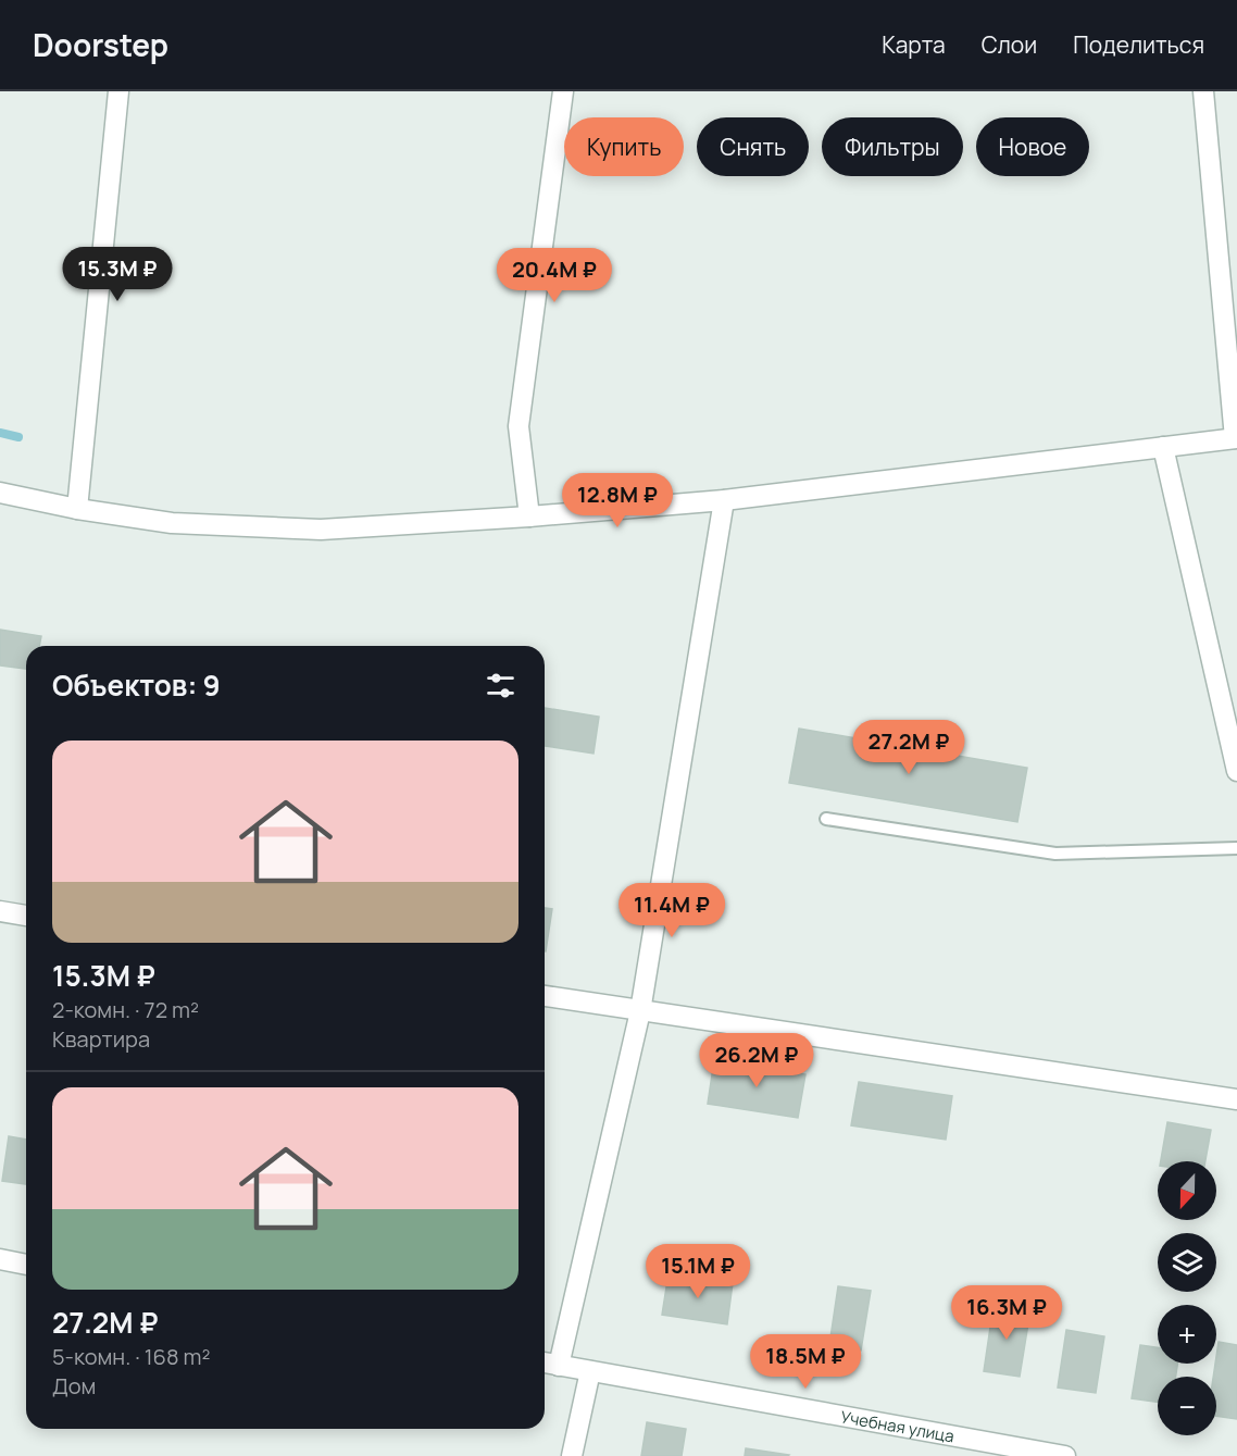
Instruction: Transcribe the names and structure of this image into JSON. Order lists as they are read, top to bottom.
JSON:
{
  "streets": {
    "street": ["Учебная улица"]
  },
  "north": "bottom",
  "page": {
    "header": "Doorstep",
    "nav": ["Карта", "Слои", "Поделиться"],
    "chip": [
      "Купить",
      "Снять",
      "Фильтры",
      "Новое"
    ],
    "price": [
      "15.3M ₽",
      "20.4M ₽",
      "12.8M ₽",
      "27.2M ₽",
      "11.4M ₽",
      "26.2M ₽",
      "15.1M ₽",
      "16.3M ₽",
      "18.5M ₽"
    ],
    "heading": "Объектов: 9",
    "list": [
      {
        "name": "15.3M ₽",
        "note": "2-комн. · 72 m² · Квартира"
      },
      {
        "name": "27.2M ₽",
        "note": "5-комн. · 168 m² · Дом"
      }
    ],
    "map_buttons": ["+", "−"]
  }
}
